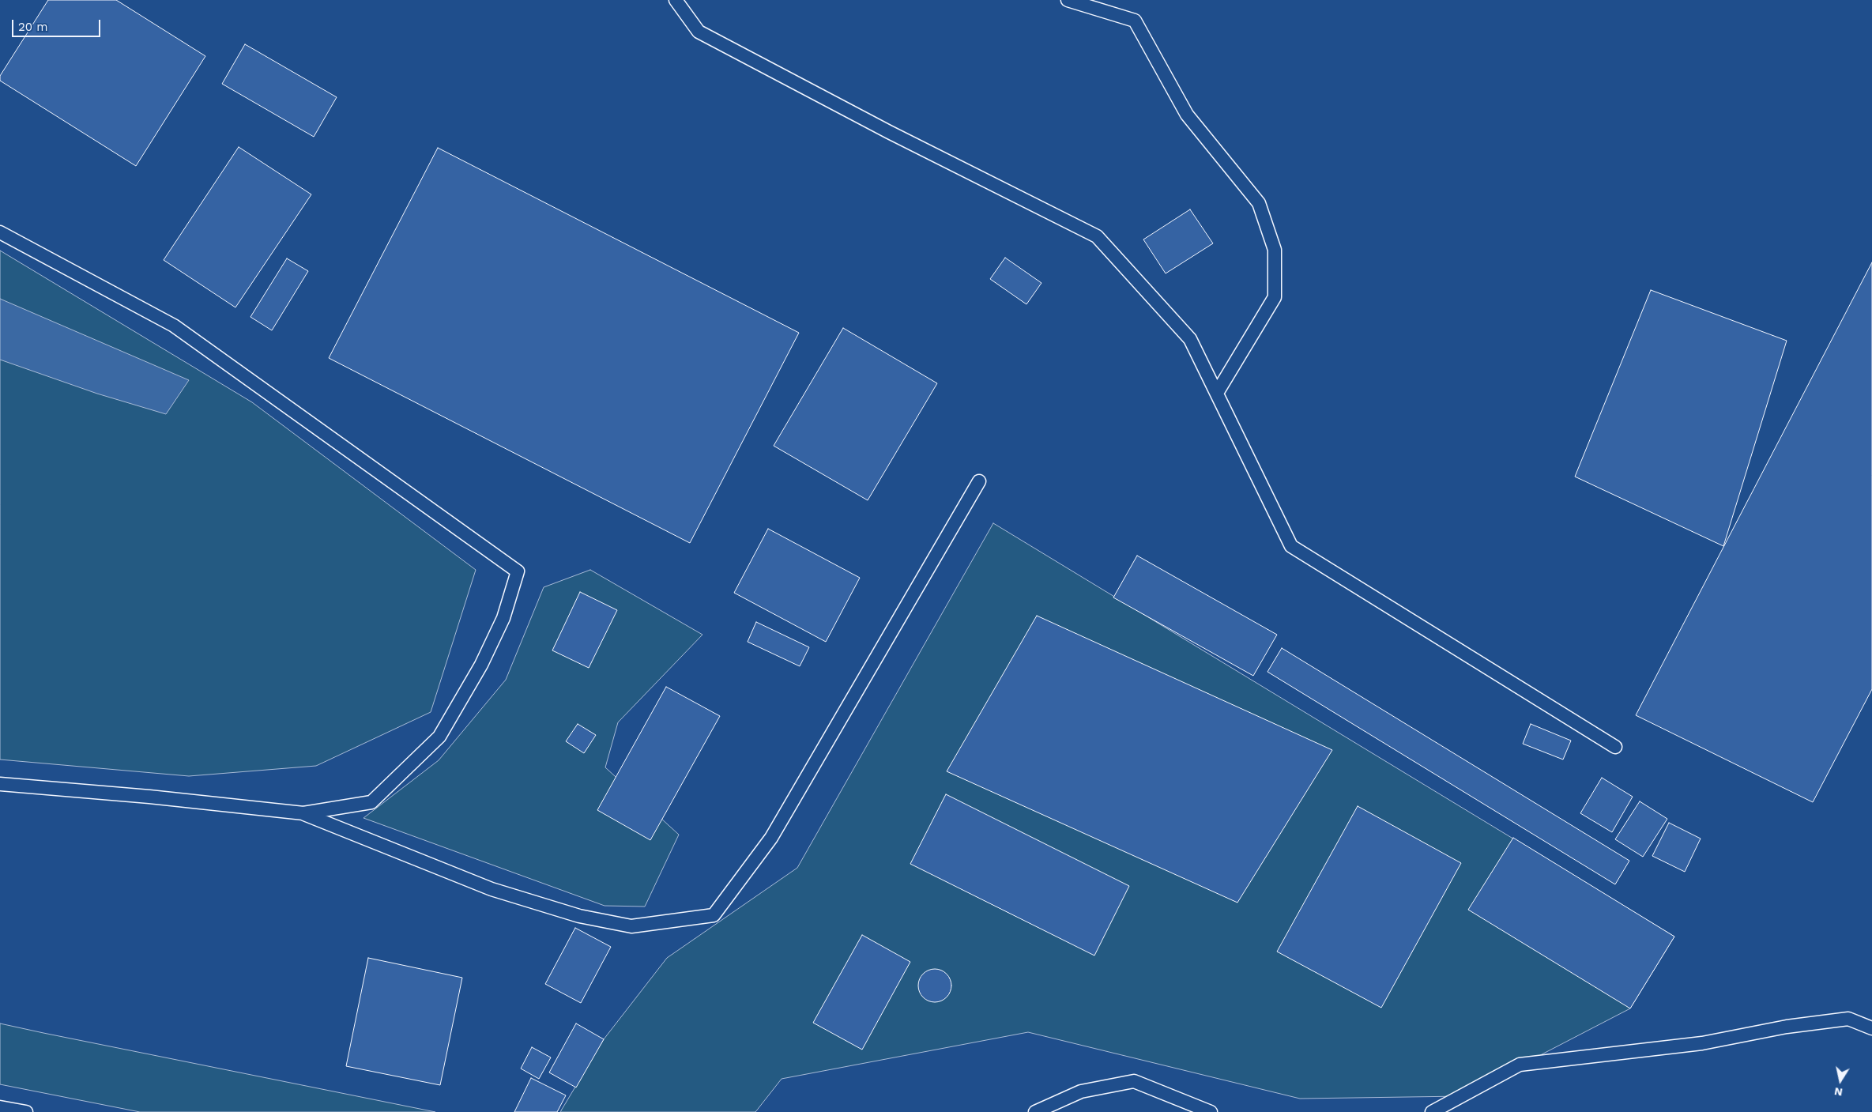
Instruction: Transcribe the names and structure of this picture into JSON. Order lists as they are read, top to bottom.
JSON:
{
  "scale_bar": "20 m",
  "north": "bottom"
}
